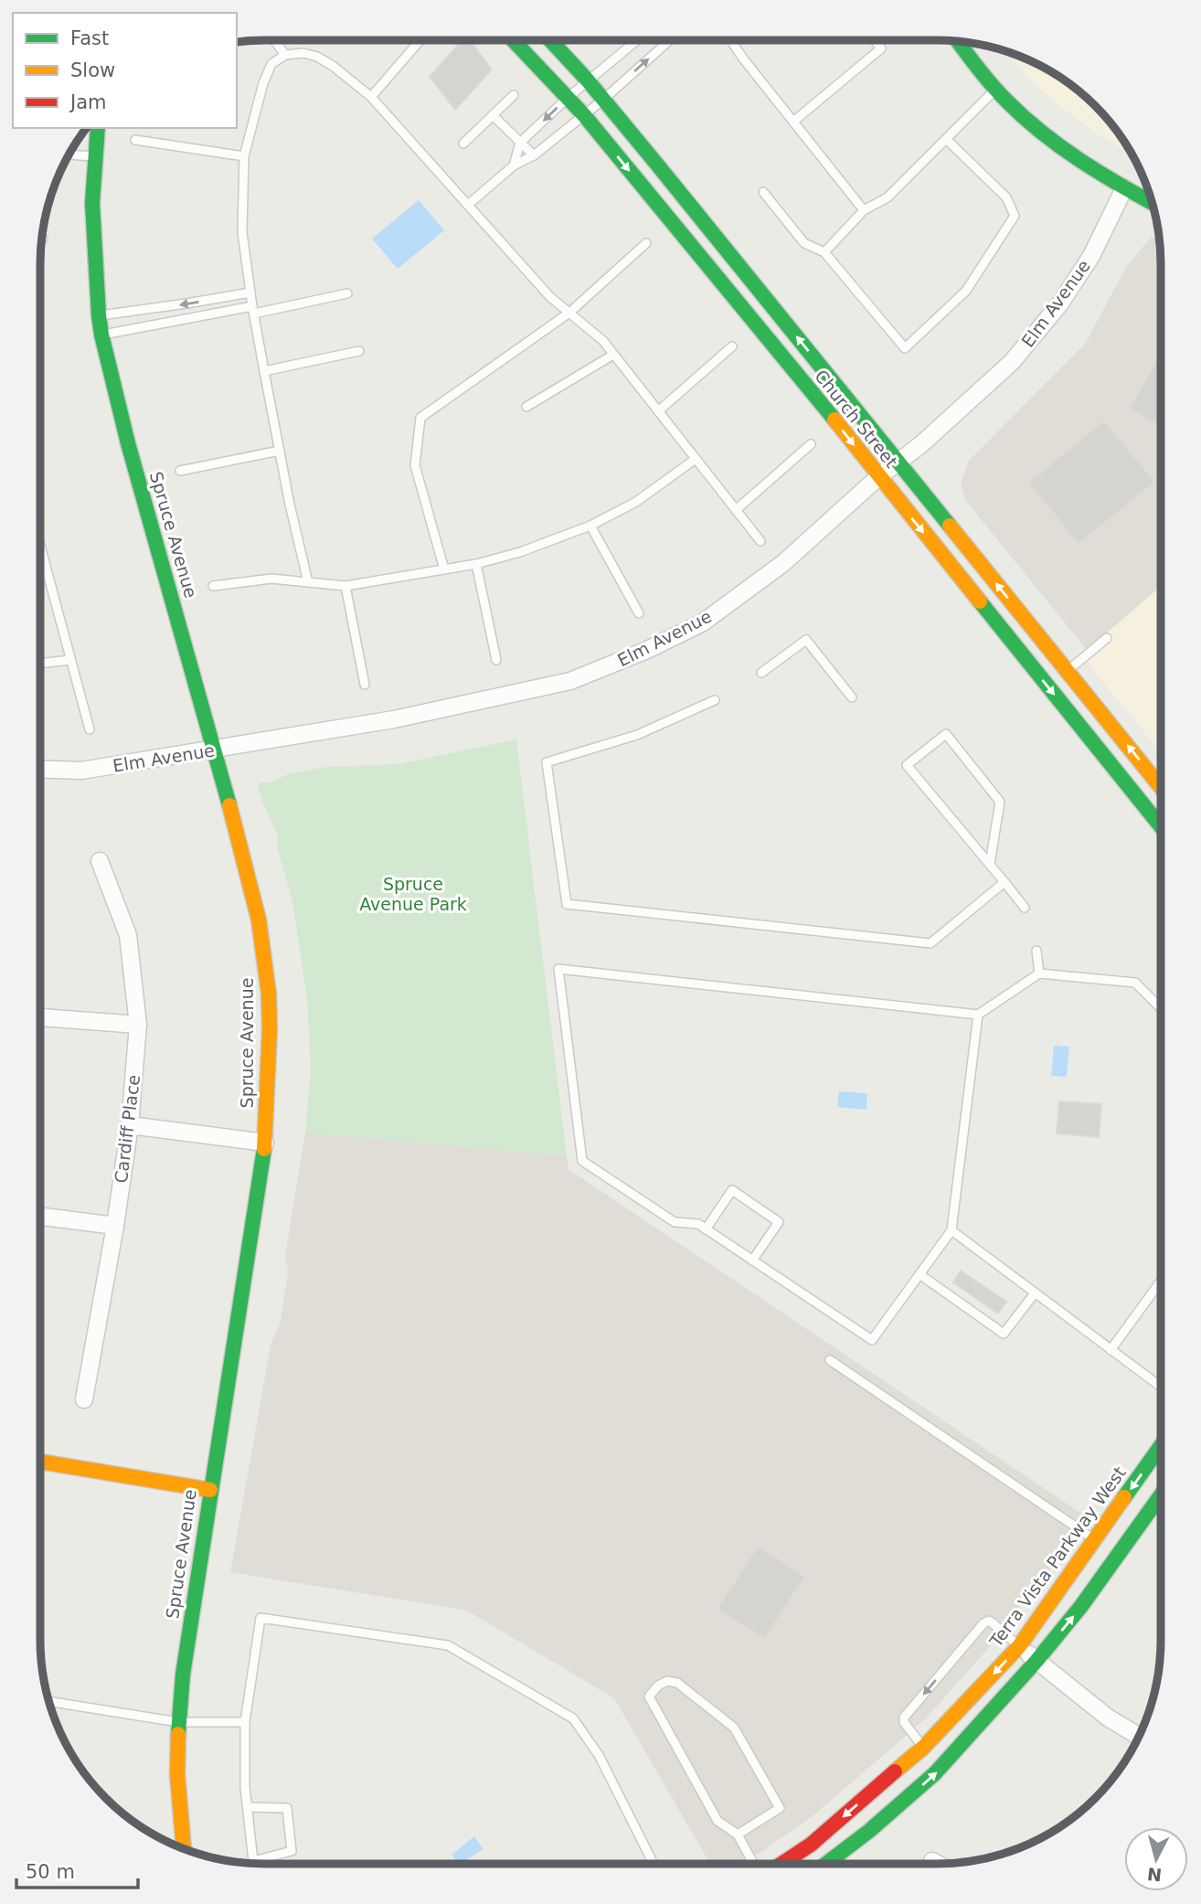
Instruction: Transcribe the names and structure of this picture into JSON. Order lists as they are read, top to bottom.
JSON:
{
  "streets": {
    "street": [
      "Elm Avenue",
      "Church Street",
      "Spruce Avenue",
      "Cardiff Place",
      "Terra Vista Parkway West"
    ]
  },
  "crossings": [
    ["Elm Avenue", "Church Street"],
    ["Elm Avenue", "Spruce Avenue"]
  ],
  "parks": ["Spruce Avenue Park"],
  "legend": ["Fast", "Slow", "Jam"],
  "scale_bar": "50 m",
  "north": "bottom"
}
